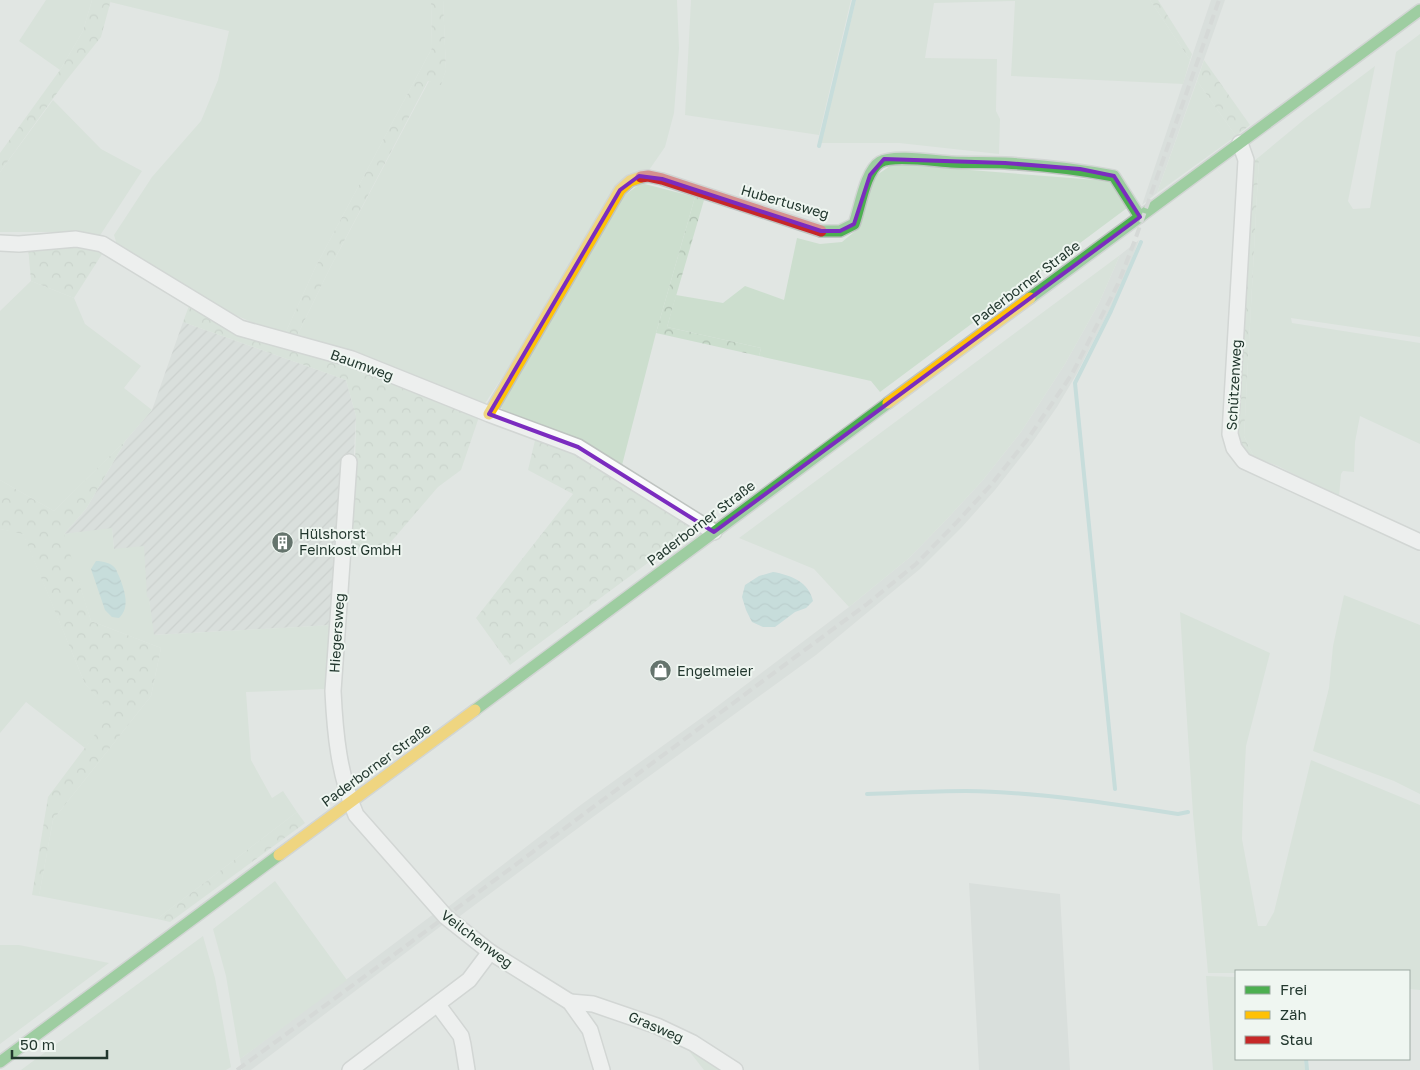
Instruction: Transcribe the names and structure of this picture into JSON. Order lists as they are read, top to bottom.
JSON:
{
  "streets": {
    "main road": ["Hubertusweg", "Paderborner Straße"],
    "street": [
      "Baumweg",
      "Schützenweg",
      "Hiegersweg",
      "Veilchenweg",
      "Grasweg"
    ]
  },
  "crossings": [
    ["Hubertusweg", "Paderborner Straße"],
    ["Hubertusweg", "Baumweg"],
    ["Paderborner Straße", "Baumweg"],
    ["Paderborner Straße", "Schützenweg"],
    ["Paderborner Straße", "Hiegersweg"],
    ["Paderborner Straße", "Veilchenweg"],
    ["Hiegersweg", "Veilchenweg"],
    ["Veilchenweg", "Grasweg"]
  ],
  "places": {
    "building": ["Hülshorst Feinkost GmbH"],
    "shop": ["Engelmeier"]
  },
  "legend": ["Frei", "Zäh", "Stau"],
  "scale_bar": "50 m"
}
